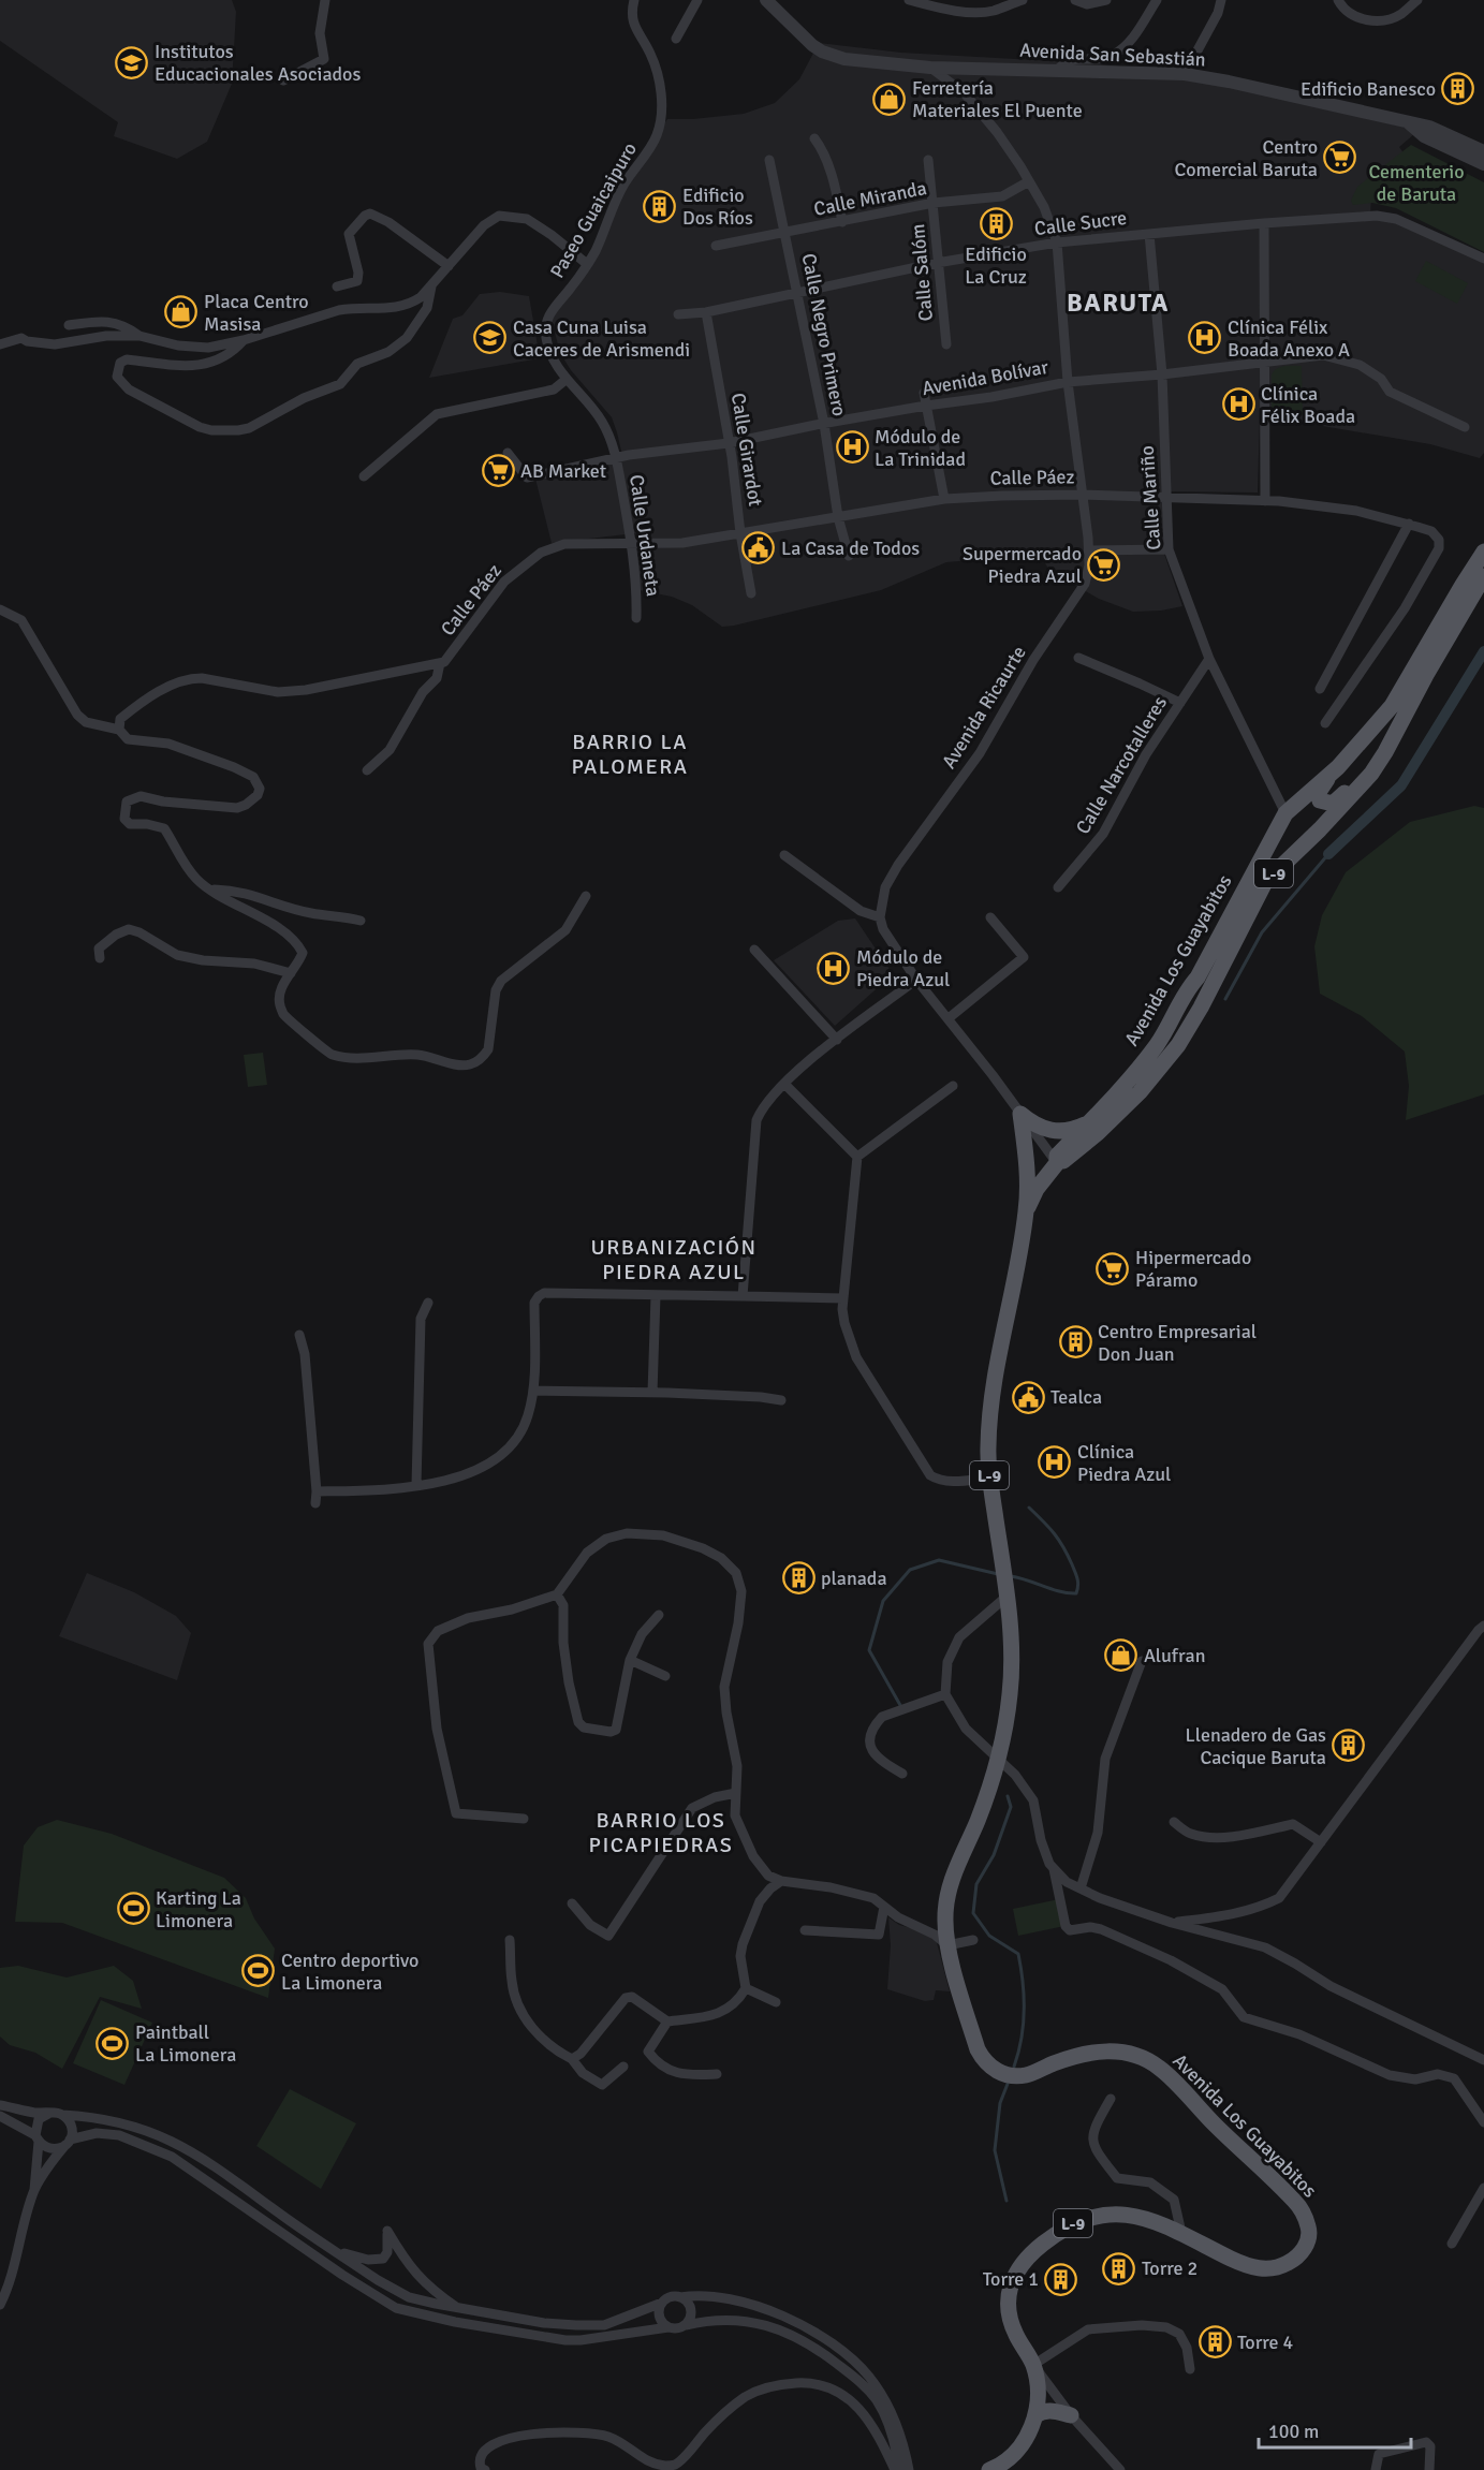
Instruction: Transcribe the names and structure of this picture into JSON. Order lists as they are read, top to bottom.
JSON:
{
  "streets": {
    "main road": ["L-9", "Avenida Los Guayabitos"],
    "street": [
      "Avenida San Sebastián",
      "Calle Miranda",
      "Paseo Guaicaipuro",
      "Calle Sucre",
      "Calle Salóm",
      "Calle Negro Primero",
      "Avenida Bolívar",
      "Calle Girardot",
      "Calle Páez",
      "Calle Mariño",
      "Calle Urdaneta",
      "Avenida Ricaurte",
      "Calle Narcotalleres"
    ]
  },
  "crossings": [
    ["Avenida San Sebastián", "Avenida Ricaurte"],
    ["Calle Miranda", "Calle Salóm"],
    ["Calle Miranda", "Calle Negro Primero"],
    ["Calle Miranda", "Avenida Ricaurte"],
    ["Paseo Guaicaipuro", "Avenida Bolívar"],
    ["Paseo Guaicaipuro", "Calle Urdaneta"],
    ["Calle Sucre", "Calle Salóm"],
    ["Calle Sucre", "Calle Negro Primero"],
    ["Calle Sucre", "Calle Girardot"],
    ["Calle Sucre", "Calle Mariño"],
    ["Calle Sucre", "Avenida Ricaurte"],
    ["Calle Negro Primero", "Avenida Bolívar"],
    ["Calle Negro Primero", "Calle Páez"],
    ["Avenida Bolívar", "Calle Girardot"],
    ["Avenida Bolívar", "Calle Mariño"],
    ["Avenida Bolívar", "Calle Urdaneta"],
    ["Avenida Bolívar", "Avenida Ricaurte"],
    ["Calle Girardot", "Calle Páez"],
    ["Calle Páez", "Calle Mariño"],
    ["Calle Páez", "Calle Urdaneta"],
    ["Calle Páez", "Avenida Ricaurte"],
    ["Calle Mariño", "Calle Narcotalleres"],
    ["Calle Mariño", "Avenida Los Guayabitos"],
    ["L-9", "Avenida Los Guayabitos"]
  ],
  "districts": [
    "BARUTA",
    "BARRIO LA PALOMERA",
    "URBANIZACIÓN PIEDRA AZUL",
    "BARRIO LOS PICAPIEDRAS"
  ],
  "parks": ["Cementerio de Baruta"],
  "places": {
    "school or university": ["Institutos Educacionales Asociados", "Casa Cuna Luisa Caceres de Arismendi"],
    "building": [
      "Edificio Banesco",
      "Edificio Dos Ríos",
      "Edificio La Cruz",
      "Centro Empresarial Don Juan",
      "planada",
      "Llenadero de Gas Cacique Baruta",
      "Torre 2",
      "Torre 1",
      "Torre 4"
    ],
    "shop": ["Ferretería Materiales El Puente", "Placa Centro Masisa", "Alufran"],
    "supermarket": [
      "Centro Comercial Baruta",
      "AB Market",
      "Supermercado Piedra Azul",
      "Hipermercado Páramo"
    ],
    "hospital": [
      "Clínica Félix Boada Anexo A",
      "Clínica Félix Boada",
      "Módulo de La Trinidad",
      "Módulo de Piedra Azul",
      "Clínica Piedra Azul"
    ],
    "public building": ["La Casa de Todos", "Tealca"],
    "sports": ["Karting La Limonera", "Centro deportivo La Limonera", "Paintball La Limonera"]
  },
  "scale_bar": "100 m"
}
